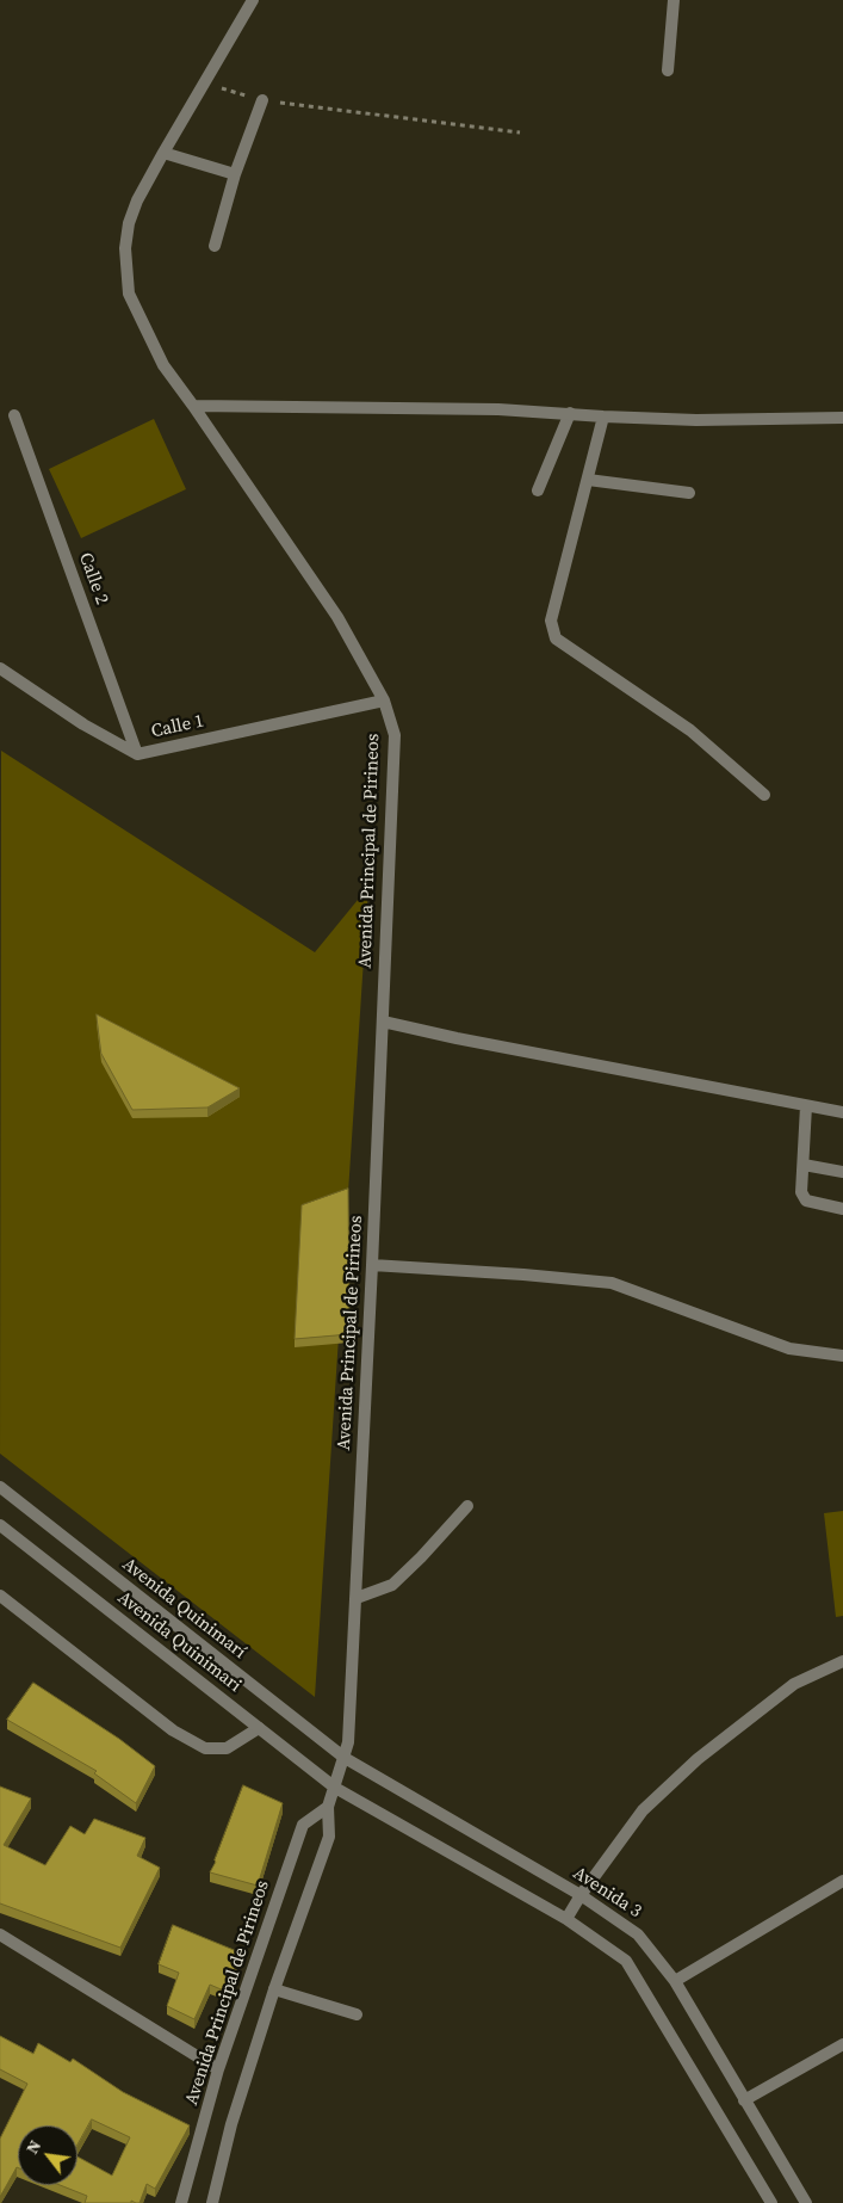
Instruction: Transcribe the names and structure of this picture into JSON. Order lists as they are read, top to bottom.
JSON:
{
  "streets": {
    "street": [
      "Calle 2",
      "Calle 1",
      "Avenida Principal de Pirineos",
      "Avenida Quinimarí",
      "Avenida Quinimari",
      "Avenida 3"
    ]
  },
  "crossings": [
    ["Calle 2", "Calle 1"],
    ["Calle 1", "Avenida Principal de Pirineos"],
    ["Avenida Principal de Pirineos", "Avenida Quinimarí"],
    ["Avenida Principal de Pirineos", "Avenida Quinimari"],
    ["Avenida Principal de Pirineos", "Avenida 3"],
    ["Avenida Quinimarí", "Avenida 3"]
  ],
  "north": "top left"
}
